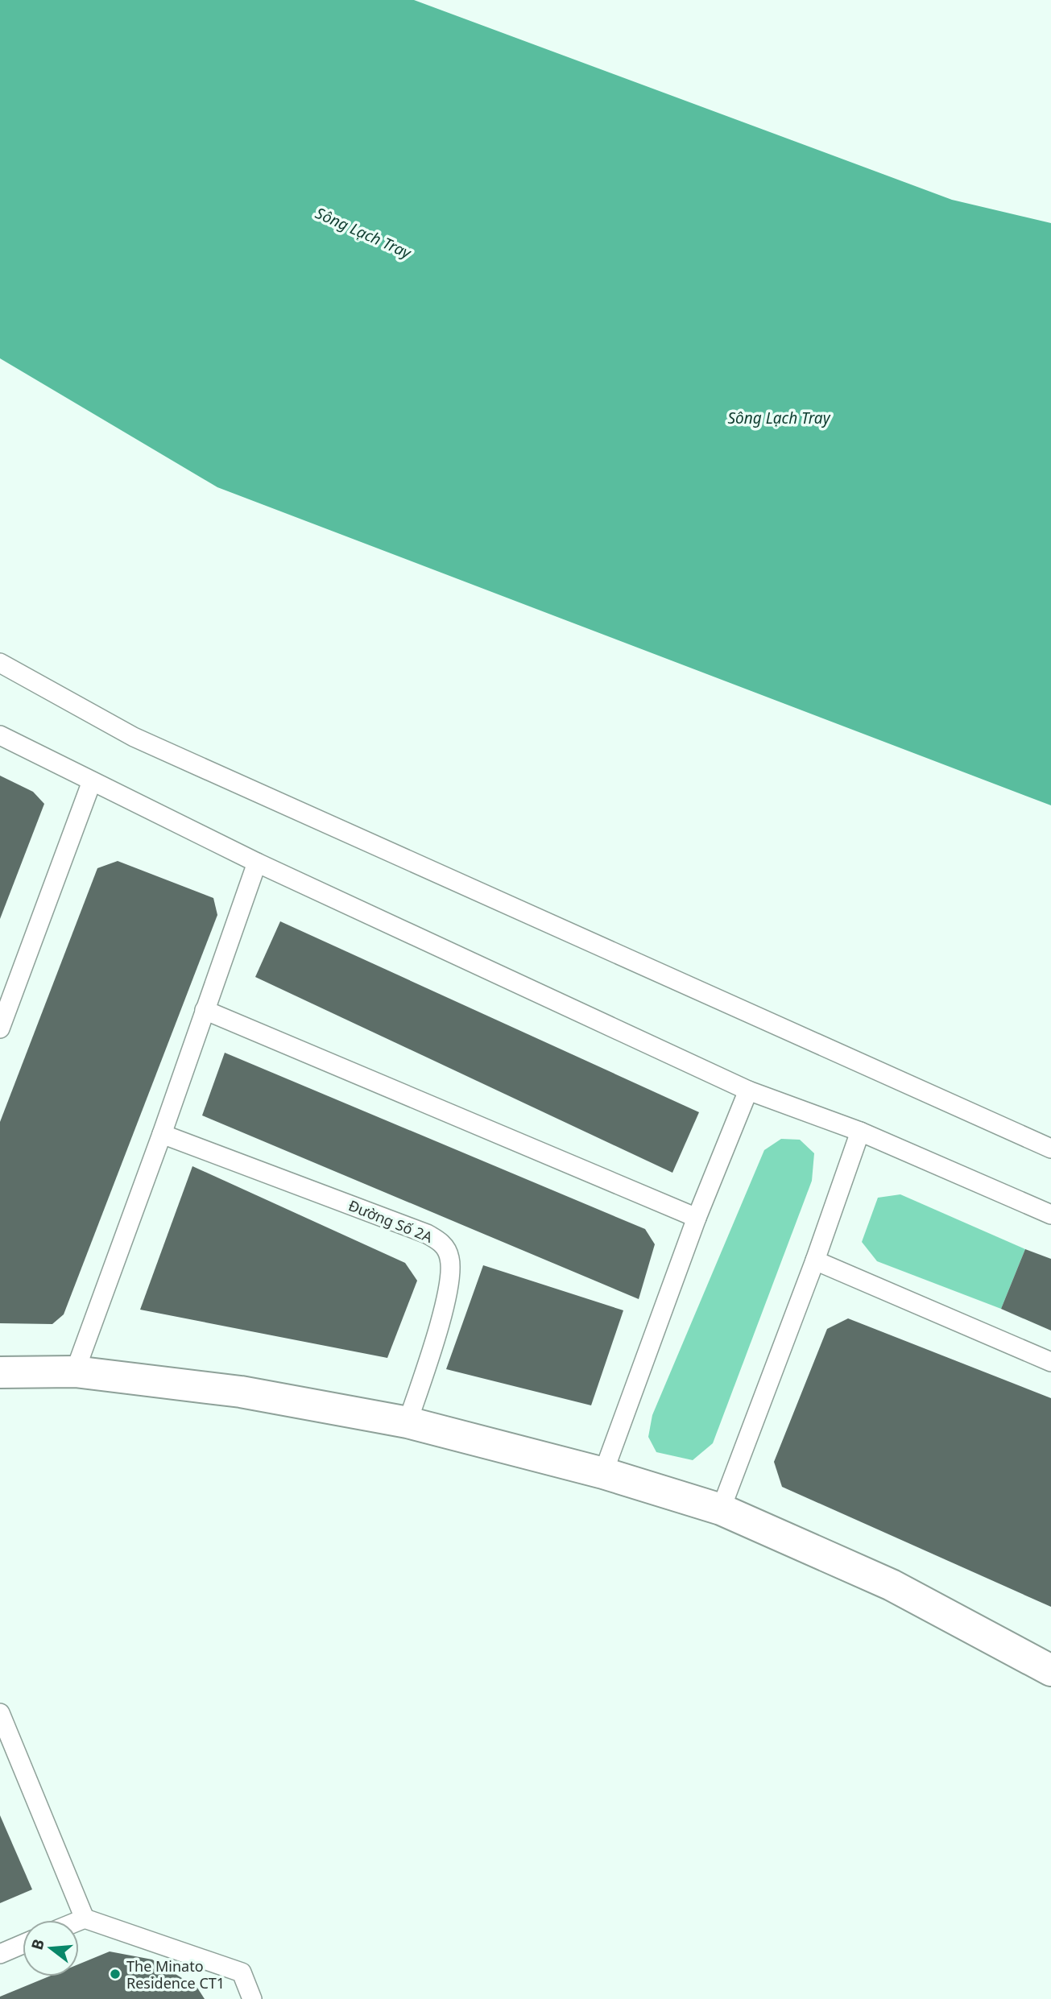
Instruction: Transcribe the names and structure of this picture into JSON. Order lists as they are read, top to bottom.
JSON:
{
  "streets": {
    "lane": ["Đường Số 2A"]
  },
  "water": ["Sông Lạch Tray"],
  "places": ["The Minato Residence CT1"],
  "north": "left"
}
